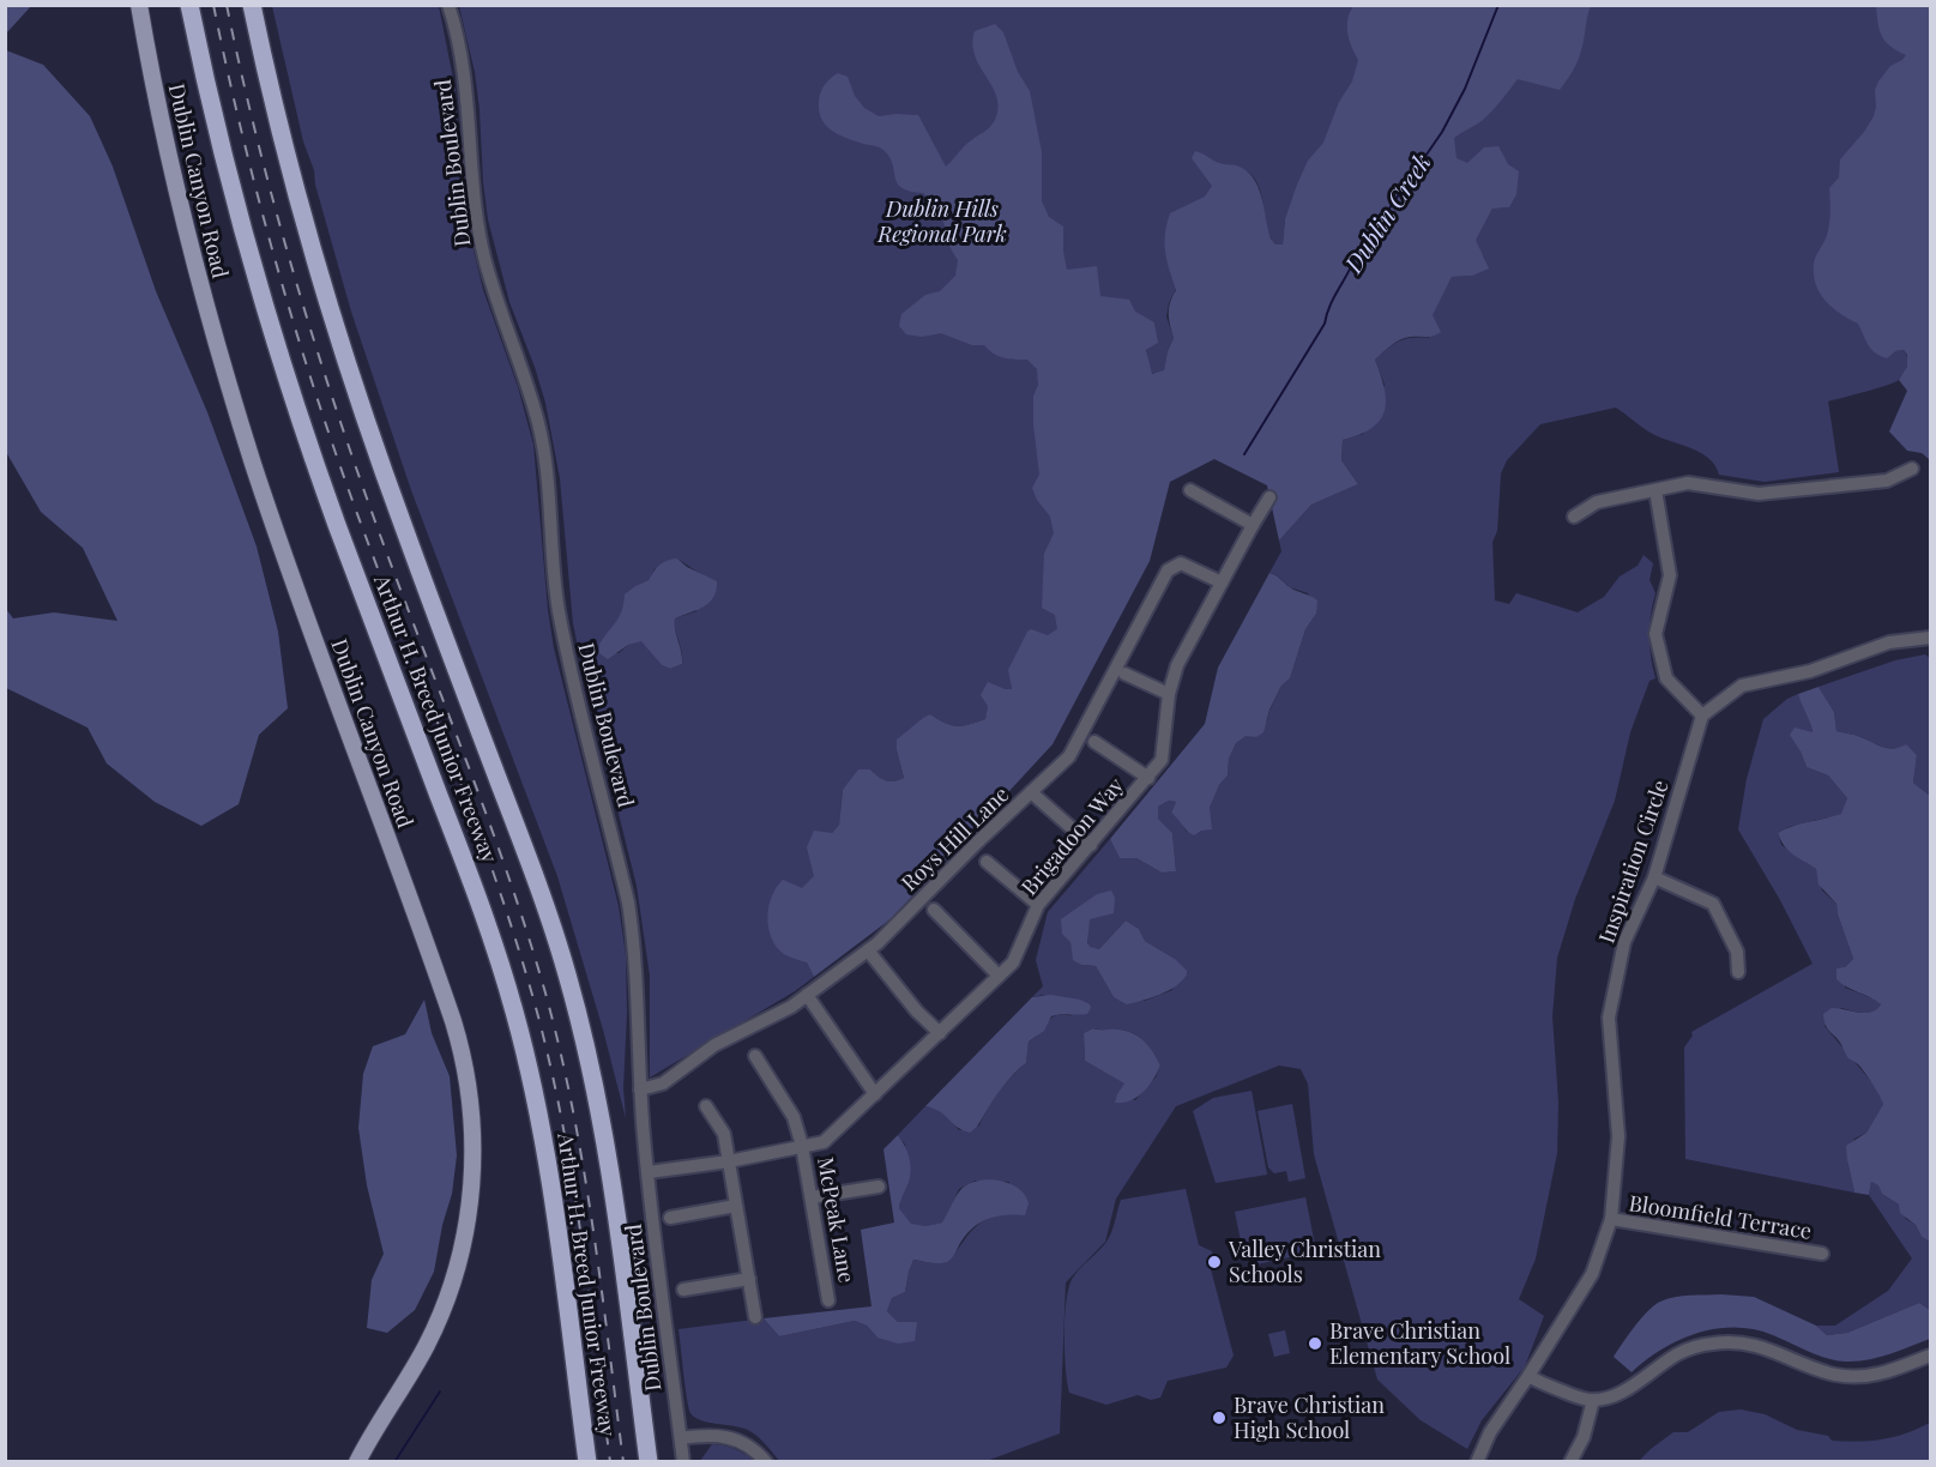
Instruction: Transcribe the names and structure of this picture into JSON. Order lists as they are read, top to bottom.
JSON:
{
  "streets": {
    "highway": ["Arthur H. Breed Junior Freeway"],
    "main road": ["Dublin Canyon Road"],
    "street": [
      "Dublin Boulevard",
      "Brigadoon Way",
      "Roys Hill Lane",
      "Inspiration Circle",
      "Bloomfield Terrace",
      "McPeak Lane"
    ]
  },
  "crossings": [
    ["Dublin Boulevard", "Brigadoon Way"],
    ["Dublin Boulevard", "Roys Hill Lane"],
    ["Brigadoon Way", "Roys Hill Lane"],
    ["Brigadoon Way", "McPeak Lane"],
    ["Inspiration Circle", "Bloomfield Terrace"]
  ],
  "water": ["Dublin Creek"],
  "parks": ["Dublin Hills Regional Park"],
  "places": ["Valley Christian Schools", "Brave Christian Elementary School", "Brave Christian High School"]
}
